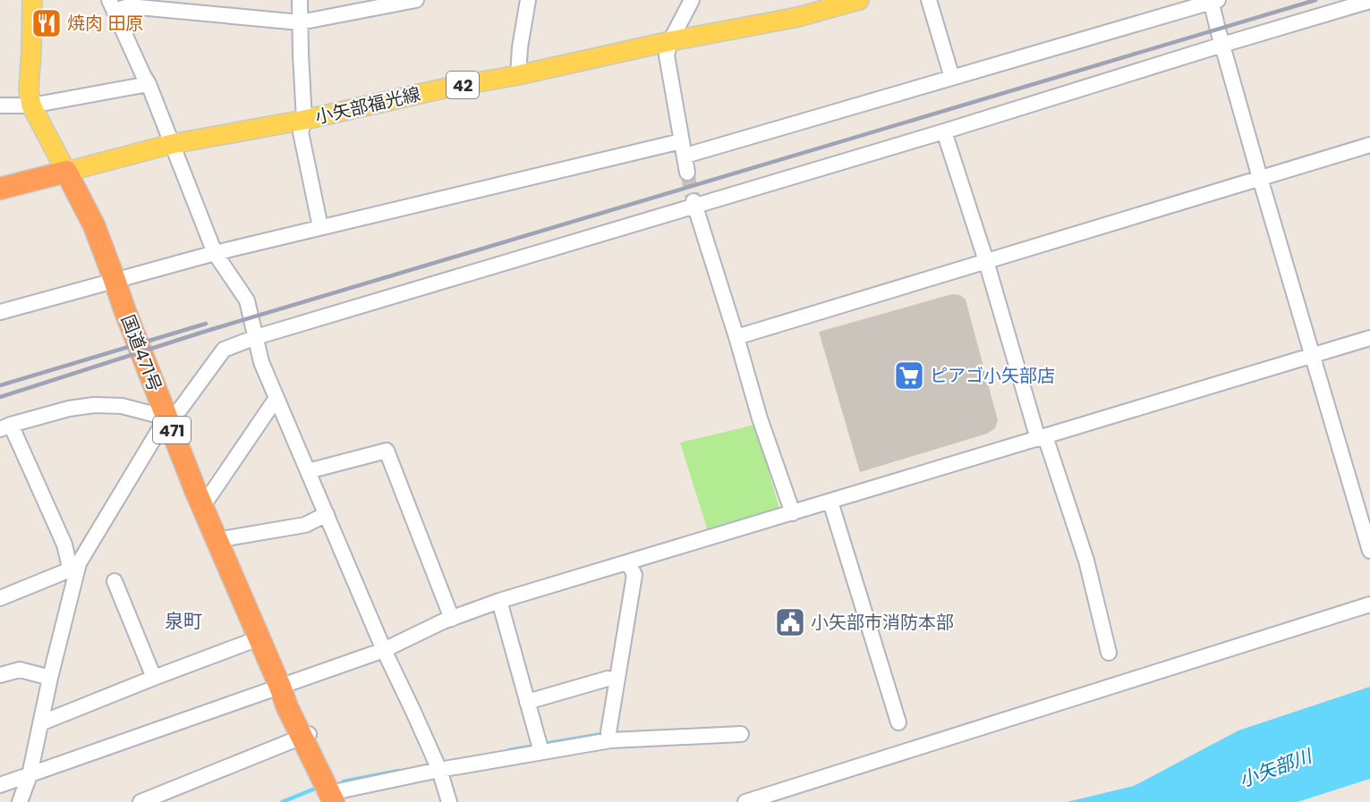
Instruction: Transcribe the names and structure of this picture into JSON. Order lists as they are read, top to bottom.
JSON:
{
  "streets": {
    "highway": ["国道471号", "471"],
    "main road": ["42", "小矢部福光線"]
  },
  "crossings": [
    ["小矢部福光線", "国道471号"]
  ],
  "districts": ["泉町"],
  "water": ["小矢部川"],
  "places": {
    "restaurant": ["焼肉 田原"],
    "supermarket": ["ピアゴ小矢部店"],
    "public building": ["小矢部市消防本部"]
  }
}
